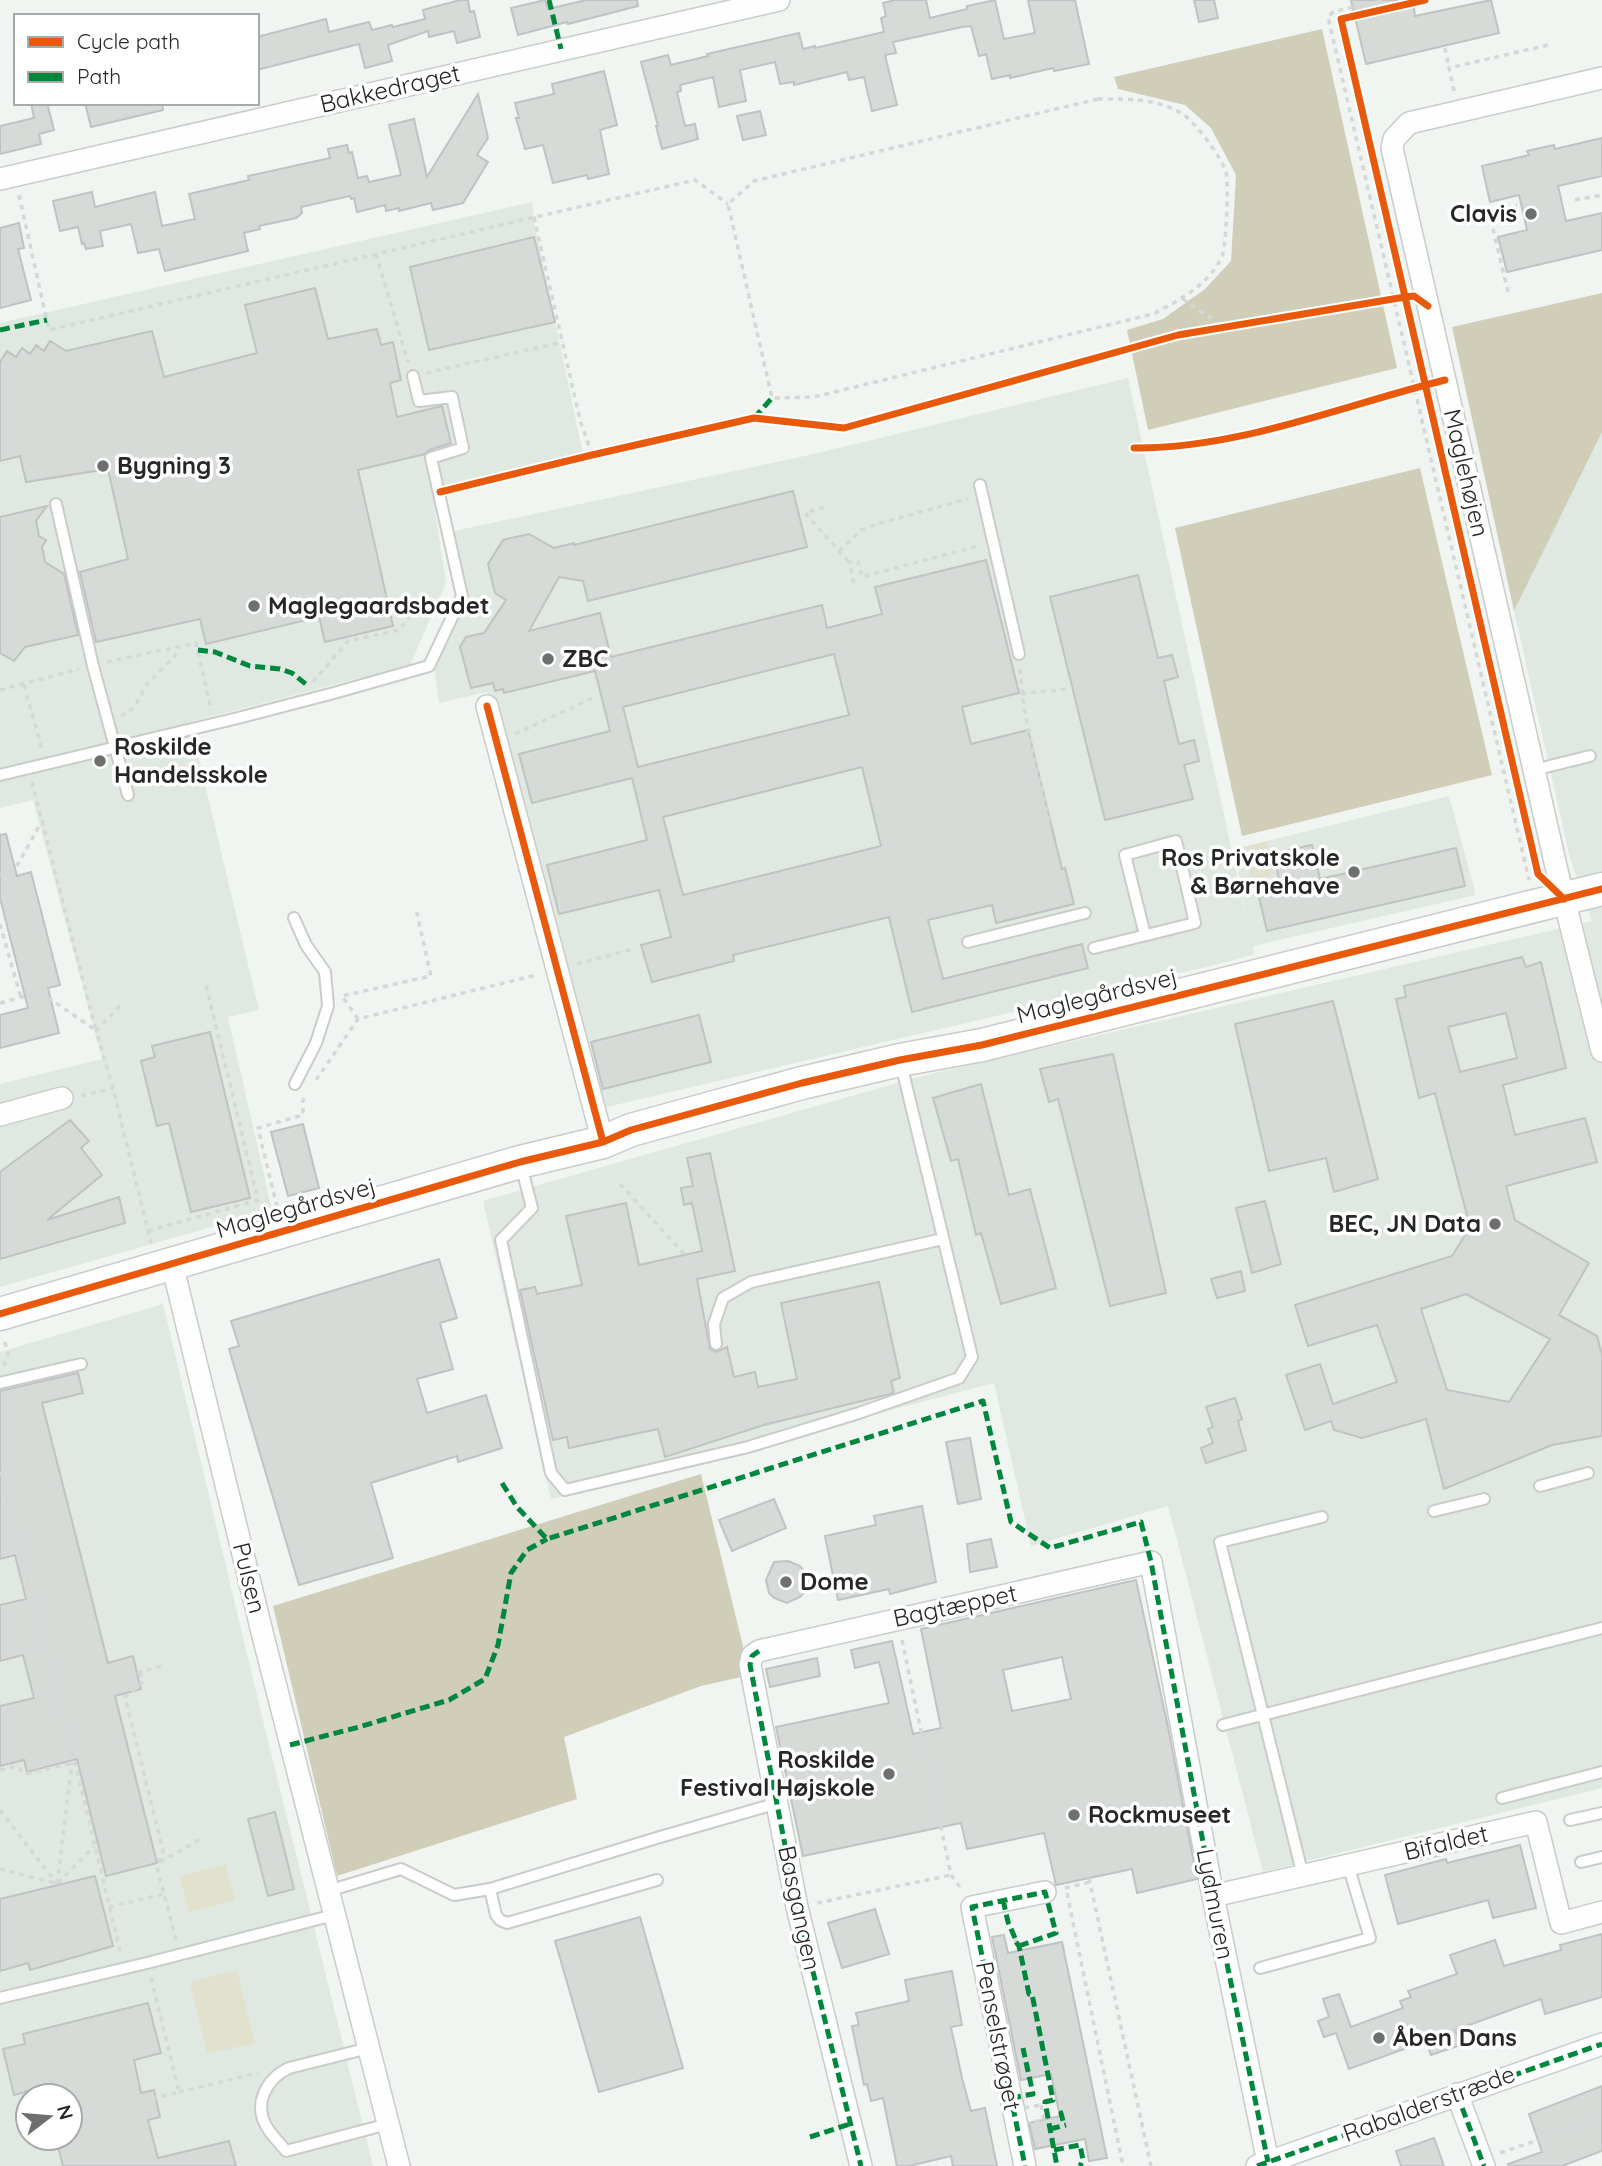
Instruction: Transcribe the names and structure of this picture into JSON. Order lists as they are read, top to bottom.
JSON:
{
  "streets": {
    "street": [
      "Bakkedraget",
      "Maglehøjen",
      "Maglegårdsvej",
      "Pulsen",
      "Bagtæppet",
      "Bifaldet",
      "Lydmuren",
      "Basgangen",
      "Penselstrøget",
      "Rabalderstræde"
    ]
  },
  "crossings": [
    ["Maglehøjen", "Maglegårdsvej"],
    ["Maglegårdsvej", "Pulsen"],
    ["Bagtæppet", "Lydmuren"],
    ["Bagtæppet", "Basgangen"],
    ["Bifaldet", "Lydmuren"],
    ["Lydmuren", "Rabalderstræde"]
  ],
  "places": [
    "Clavis",
    "Bygning 3",
    "Maglegaardsbadet",
    "ZBC",
    "Roskilde Handelsskole",
    "Ros Privatskole & Børnehave",
    "BEC, JN Data",
    "Dome",
    "Roskilde Festival Højskole",
    "Rockmuseet",
    "Åben Dans"
  ],
  "legend": ["Cycle path", "Path"],
  "north": "right"
}
